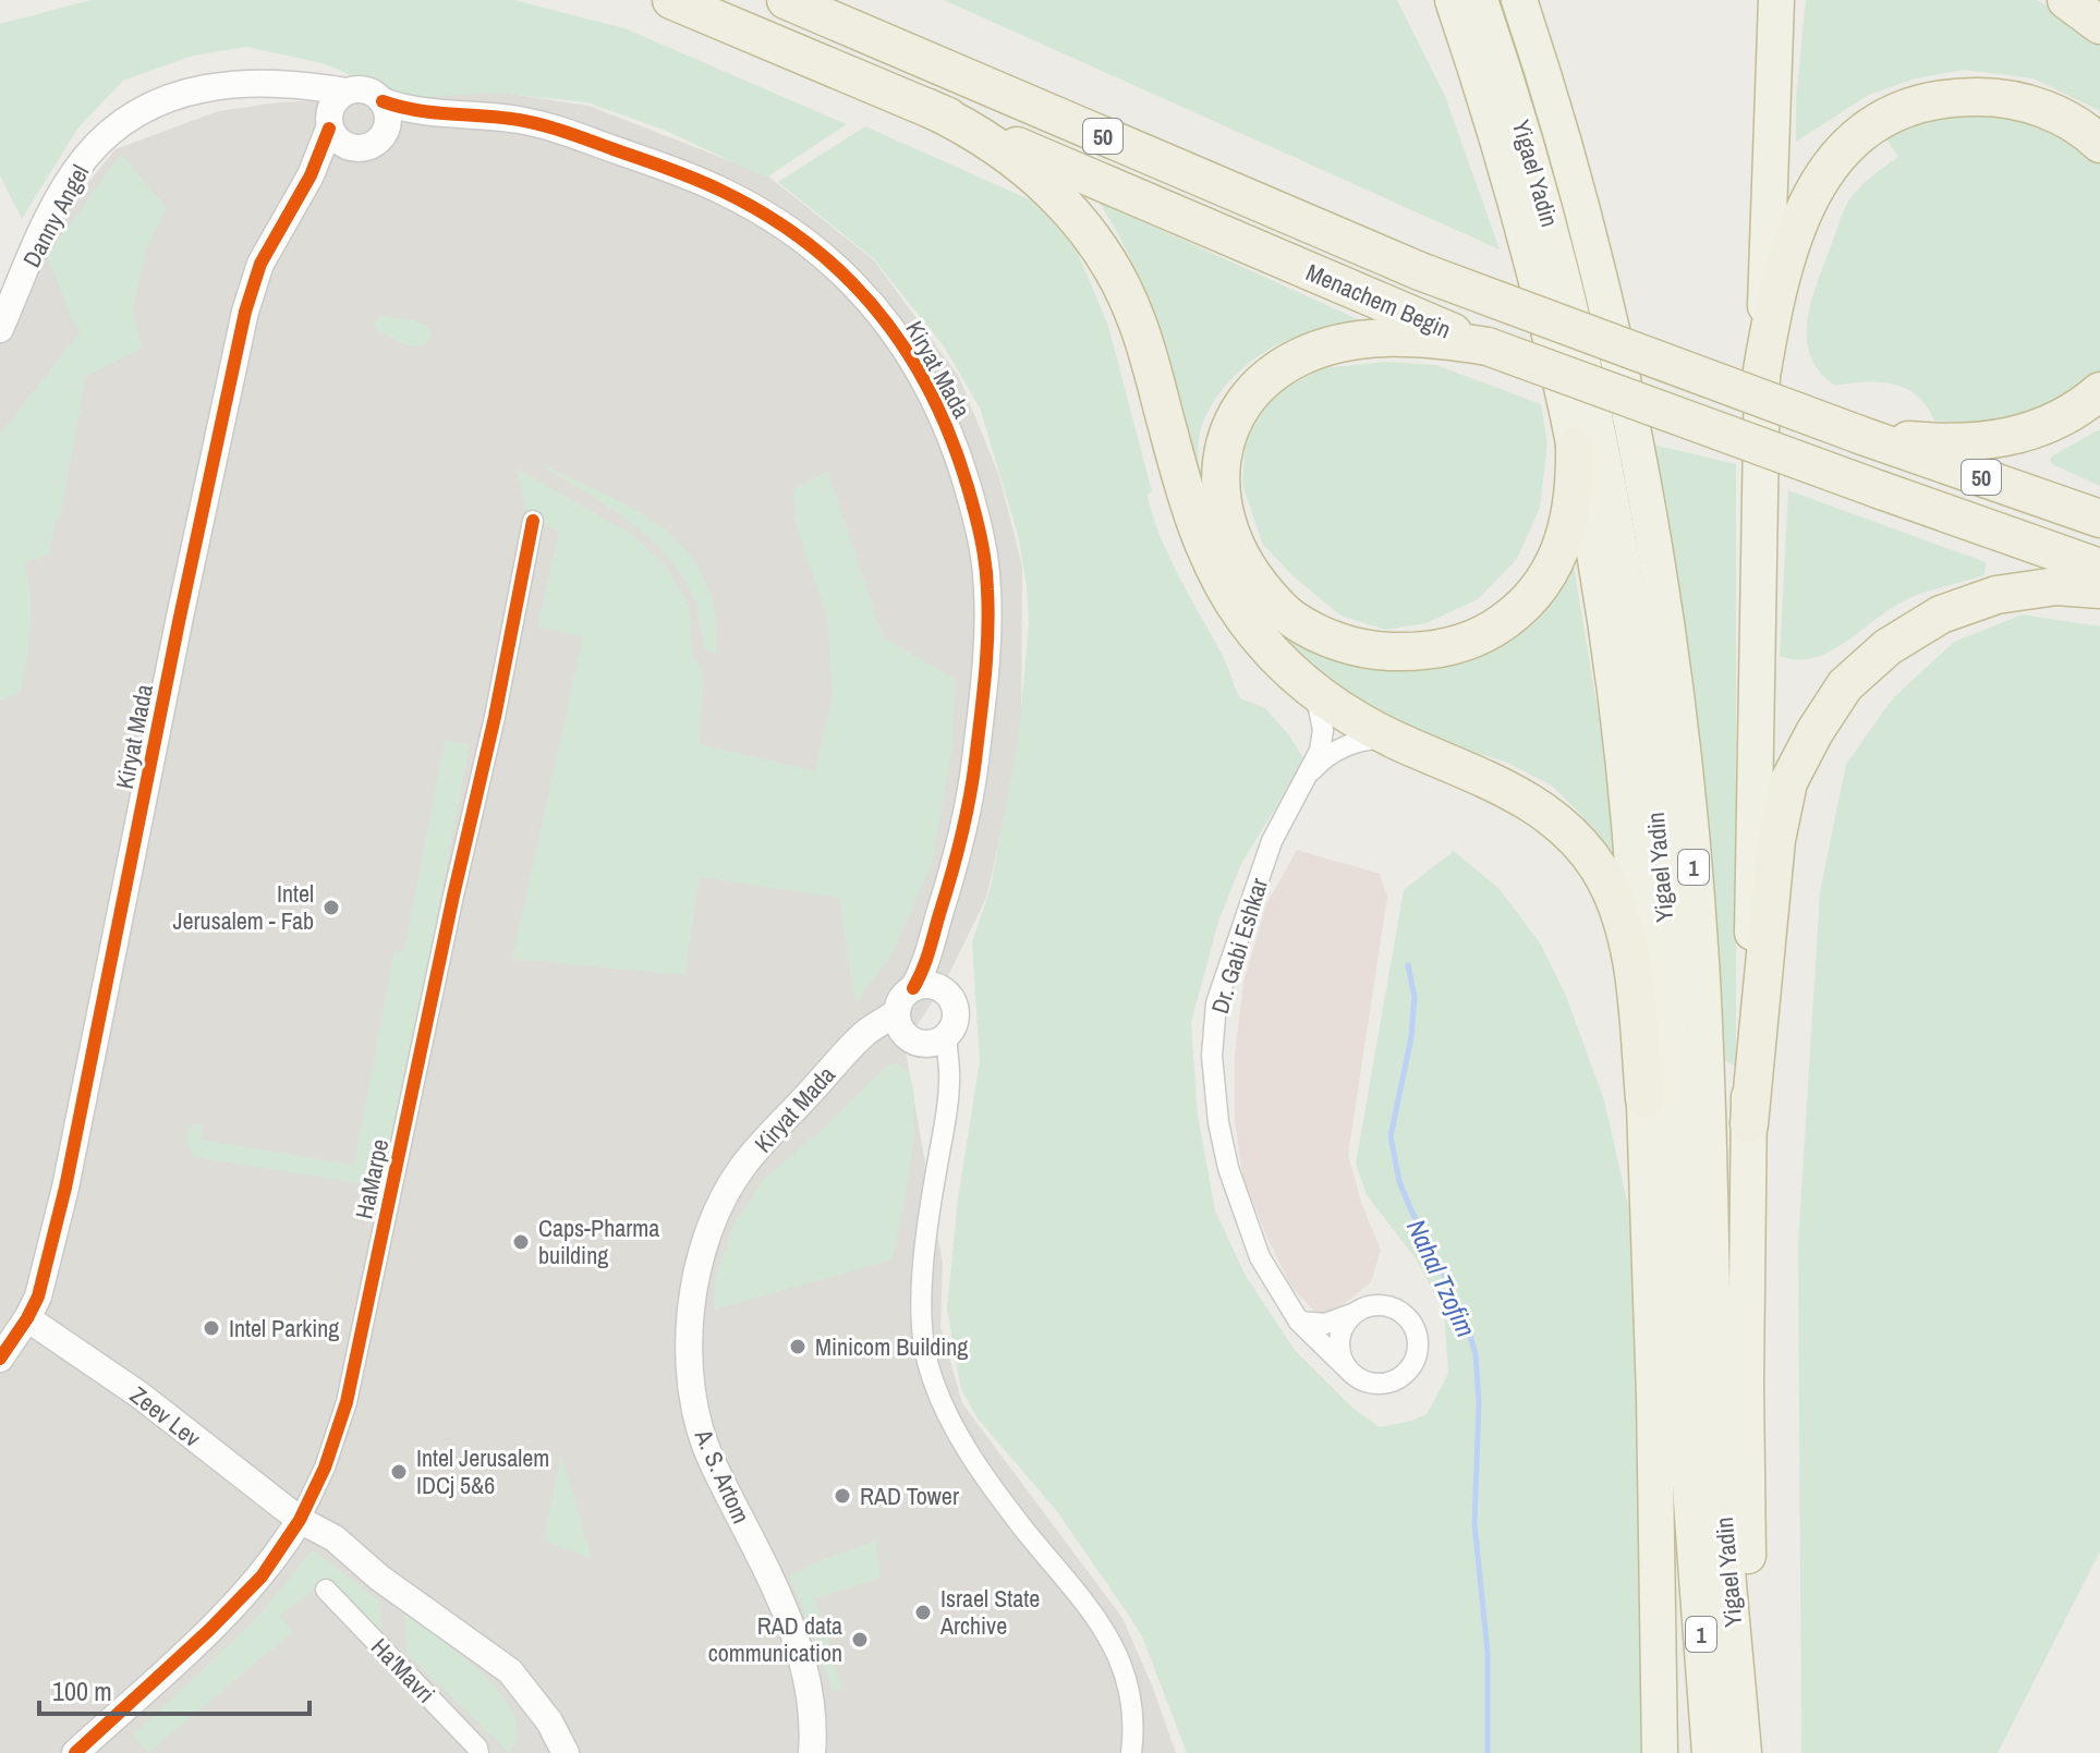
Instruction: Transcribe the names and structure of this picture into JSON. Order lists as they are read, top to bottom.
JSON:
{
  "streets": {
    "highway": [
      "50",
      "Yigael Yadin",
      "Menachem Begin",
      "1"
    ],
    "street": [
      "Danny Angel",
      "Kiryat Mada",
      "Dr. Gabi Eshkar",
      "HaMarpe",
      "Zeev Lev",
      "A. S. Artom",
      "Ha'Mavri"
    ]
  },
  "crossings": [
    ["50", "Menachem Begin"],
    ["Danny Angel", "Kiryat Mada"],
    ["Kiryat Mada", "Zeev Lev"],
    ["Kiryat Mada", "A. S. Artom"],
    ["HaMarpe", "Zeev Lev"]
  ],
  "water": ["Nahal Tzofim"],
  "places": [
    "Intel Jerusalem - Fab",
    "Caps-Pharma building",
    "Intel Parking",
    "Minicom Building",
    "Intel Jerusalem IDCj 5&6",
    "RAD Tower",
    "Israel State Archive",
    "RAD data communication"
  ],
  "scale_bar": "100 m"
}
